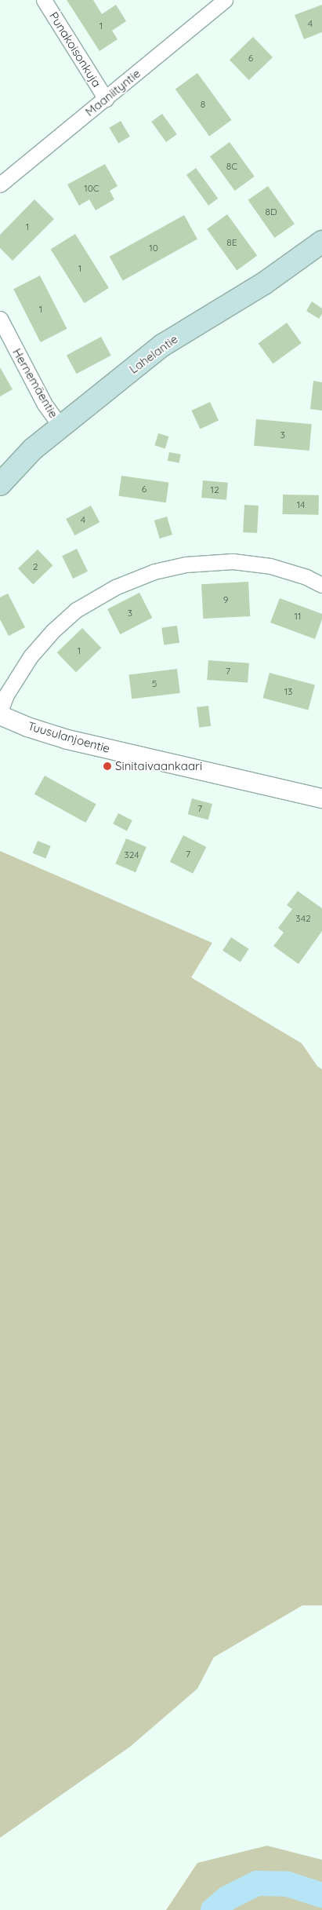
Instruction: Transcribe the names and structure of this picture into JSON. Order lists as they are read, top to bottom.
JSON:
{
  "streets": {
    "main road": ["Lahelantie"],
    "street": [
      "Punakoisonkuja",
      "Maaniityntie",
      "Hernemäentie",
      "Tuusulanjoentie"
    ]
  },
  "crossings": [
    ["Punakoisonkuja", "Maaniityntie"],
    ["Lahelantie", "Hernemäentie"]
  ],
  "places": ["Sinitaivaankaari"],
  "house_numbers": [
    "4",
    "1",
    "6",
    "8",
    "8C",
    "10C",
    "8D",
    "1",
    "8E",
    "10",
    "1",
    "1",
    "3",
    "6",
    "12",
    "14",
    "4",
    "2",
    "9",
    "3",
    "11",
    "1",
    "7",
    "5",
    "13",
    "7",
    "7",
    "324",
    "342"
  ]
}
